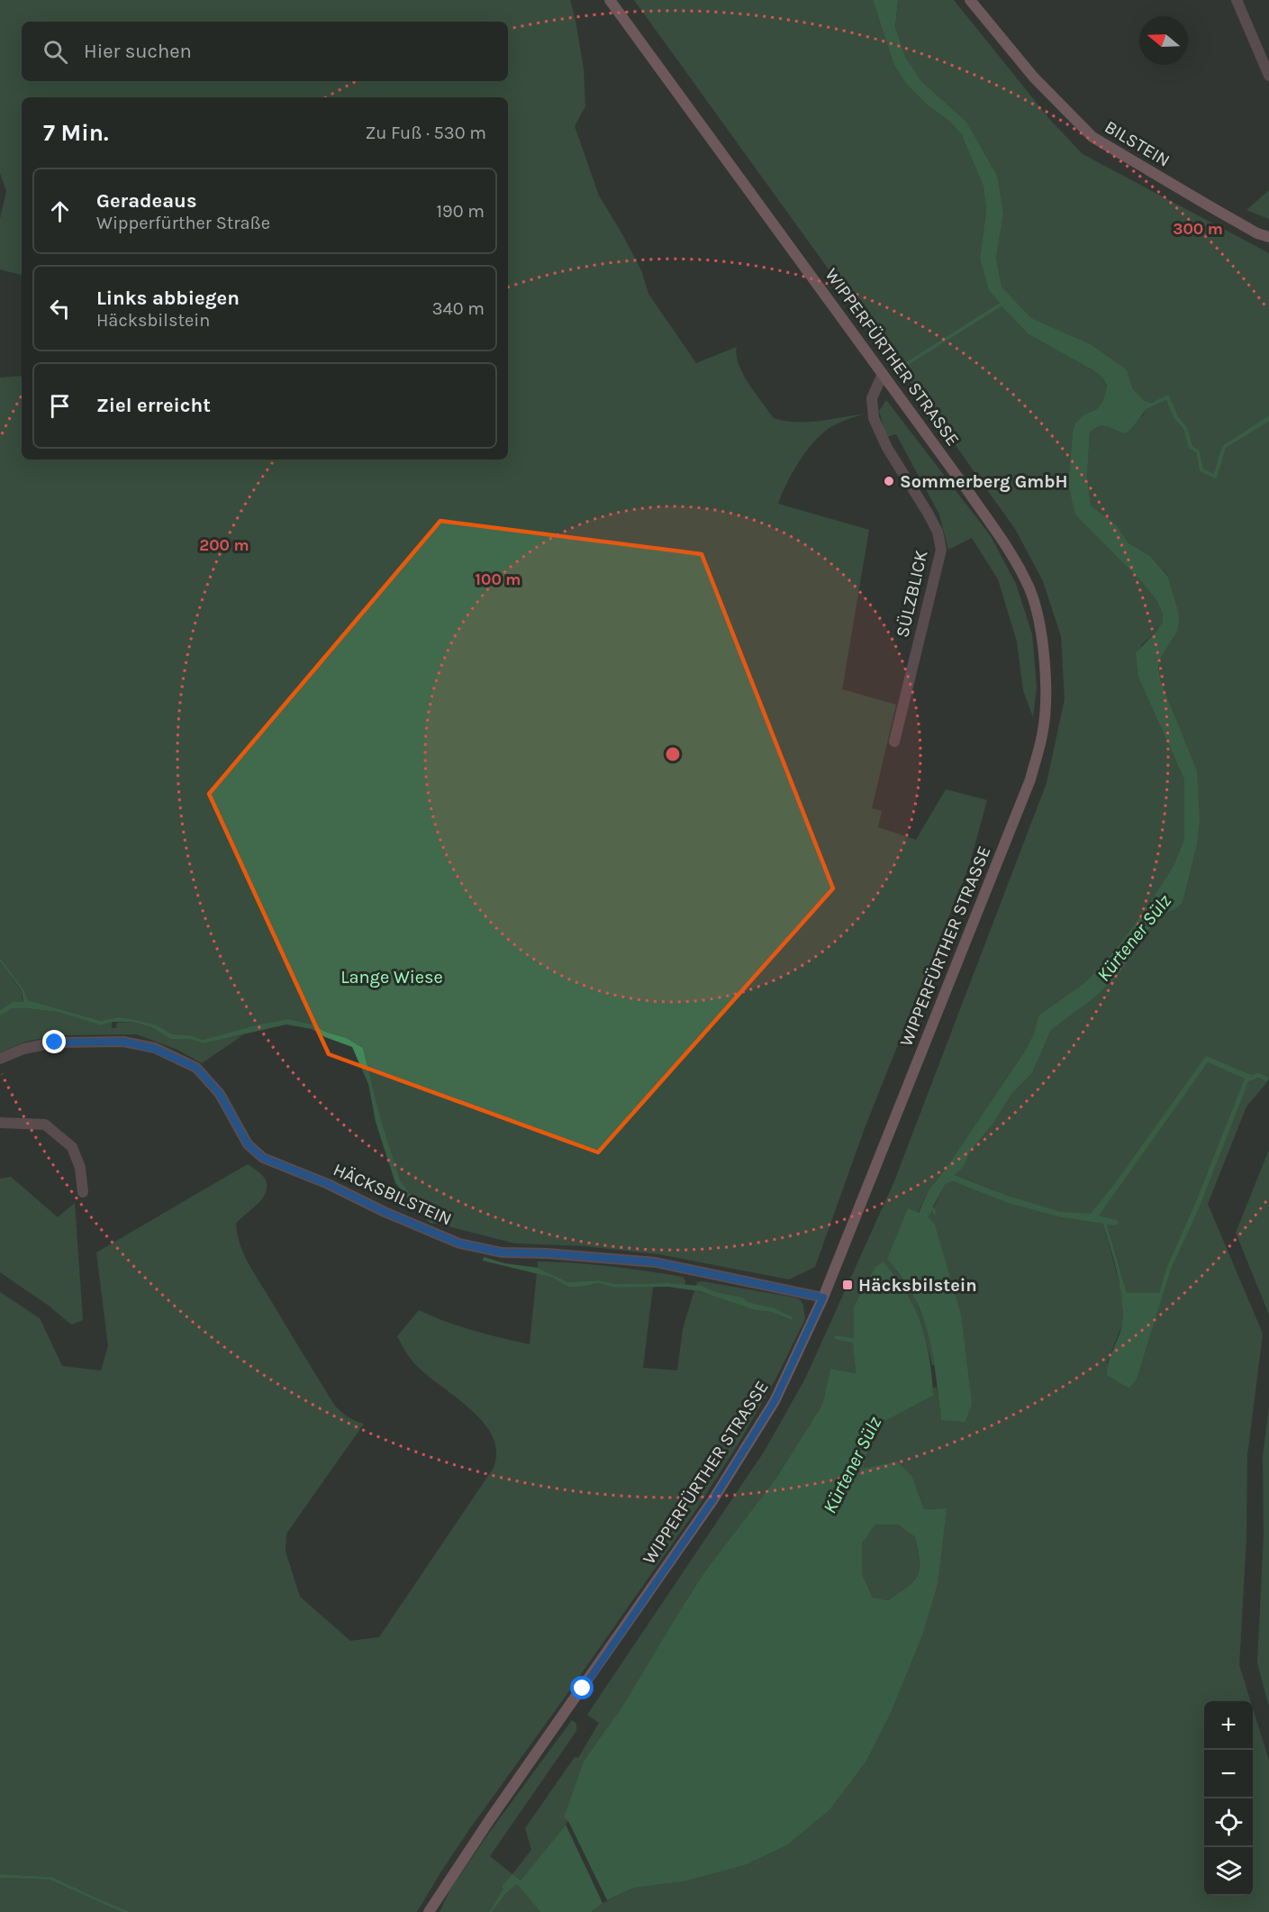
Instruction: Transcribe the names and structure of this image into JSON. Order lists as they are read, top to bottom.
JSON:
{
  "streets": {
    "main road": ["BILSTEIN", "WIPPERFÜRTHER STRASSE"],
    "street": ["SÜLZBLICK", "HÄCKSBILSTEIN"]
  },
  "crossings": [
    ["WIPPERFÜRTHER STRASSE", "SÜLZBLICK"],
    ["WIPPERFÜRTHER STRASSE", "HÄCKSBILSTEIN"]
  ],
  "water": ["Kürtener Sülz"],
  "parks": ["Lange Wiese"],
  "places": {
    "other": ["Sommerberg GmbH"],
    "transit": ["Häcksbilstein"]
  },
  "north": "left",
  "page": {
    "search": "Hier suchen",
    "heading": ["7 Min.", "Zu Fuß · 530 m"],
    "list": [
      ["Geradeaus", "Wipperfürther Straße", "190 m"],
      ["Links abbiegen", "Häcksbilstein", "340 m"],
      "Ziel erreicht"
    ],
    "map_buttons": ["+", "−"]
  },
  "rings": ["300 m", "200 m", "100 m"]
}
